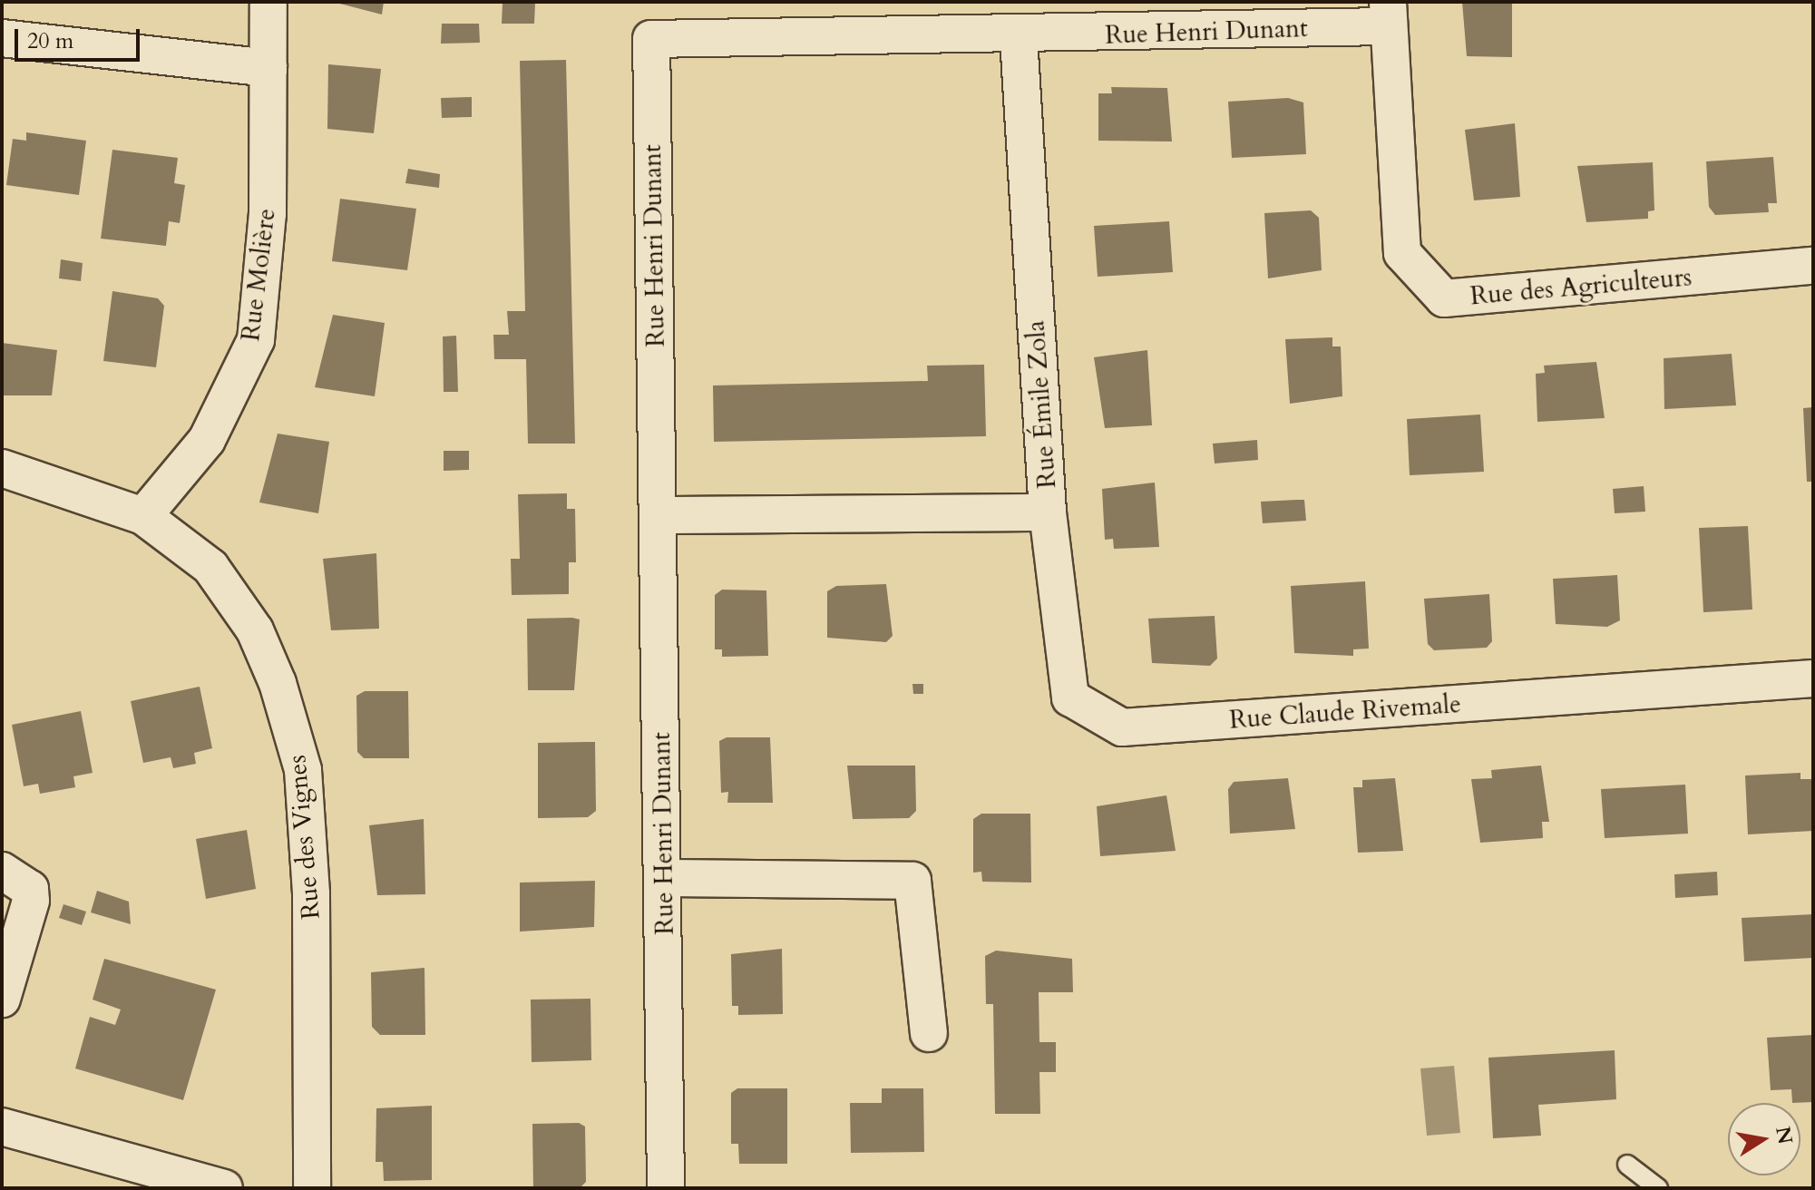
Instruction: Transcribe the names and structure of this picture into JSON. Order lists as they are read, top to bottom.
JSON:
{
  "streets": {
    "street": [
      "Rue Henri Dunant",
      "Rue Molière",
      "Rue des Agriculteurs",
      "Rue Émile Zola",
      "Rue Claude Rivemale",
      "Rue des Vignes"
    ]
  },
  "crossings": [
    ["Rue Henri Dunant", "Rue des Agriculteurs"],
    ["Rue Henri Dunant", "Rue Émile Zola"],
    ["Rue Molière", "Rue des Vignes"],
    ["Rue Émile Zola", "Rue Claude Rivemale"]
  ],
  "scale_bar": "20 m",
  "north": "right"
}
